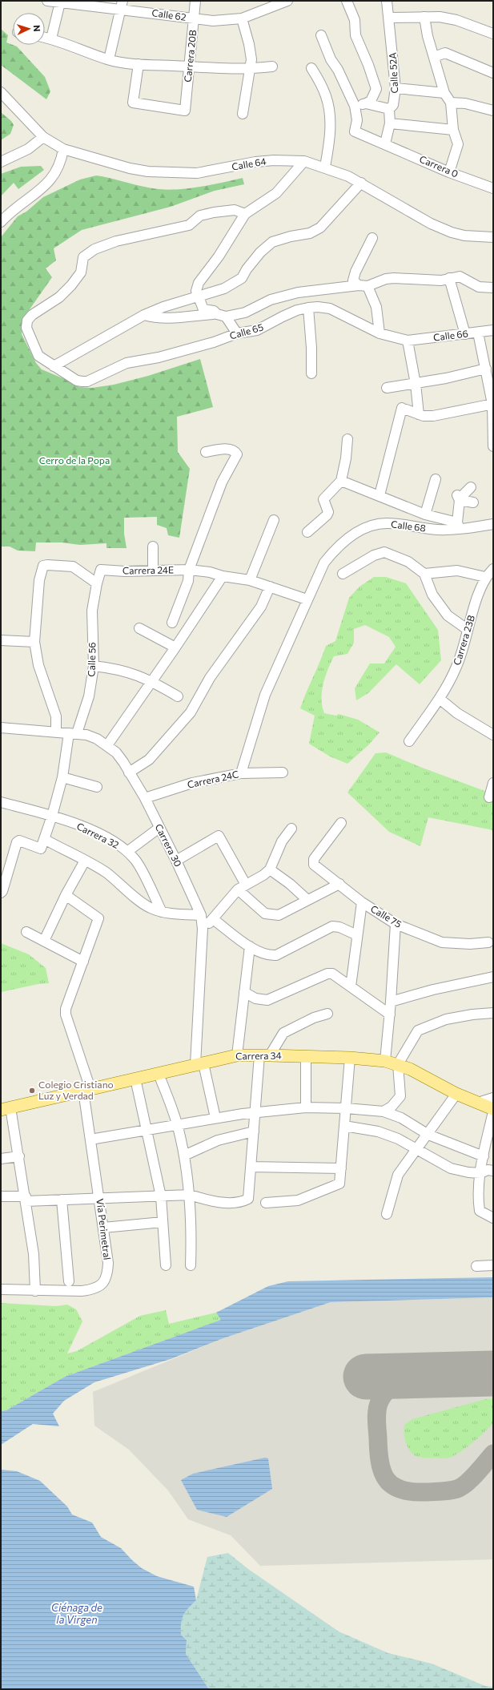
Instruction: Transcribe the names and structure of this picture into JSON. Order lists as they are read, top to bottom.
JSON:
{
  "streets": {
    "main road": ["Carrera 34"],
    "street": [
      "Calle 62",
      "Carrera 20B",
      "Calle 52A",
      "Calle 64",
      "Carrera 0",
      "Calle 65",
      "Calle 66",
      "Calle 68",
      "Carrera 24E",
      "Carrera 23B",
      "Calle 56",
      "Carrera 24C",
      "Carrera 32",
      "Carrera 30",
      "Calle 75",
      "Vía Perimetral"
    ]
  },
  "crossings": [
    ["Calle 62", "Carrera 20B"],
    ["Calle 52A", "Carrera 0"],
    ["Calle 65", "Calle 66"],
    ["Calle 68", "Carrera 24E"],
    ["Calle 68", "Carrera 24C"],
    ["Carrera 24E", "Calle 56"],
    ["Calle 56", "Carrera 32"],
    ["Calle 56", "Carrera 30"],
    ["Carrera 24C", "Carrera 30"],
    ["Carrera 30", "Carrera 34"],
    ["Carrera 34", "Vía Perimetral"]
  ],
  "water": ["Ciénaga de la Virgen"],
  "parks": ["Cerro de la Popa"],
  "places": ["Colegio Cristiano Luz y Verdad"],
  "north": "right"
}
